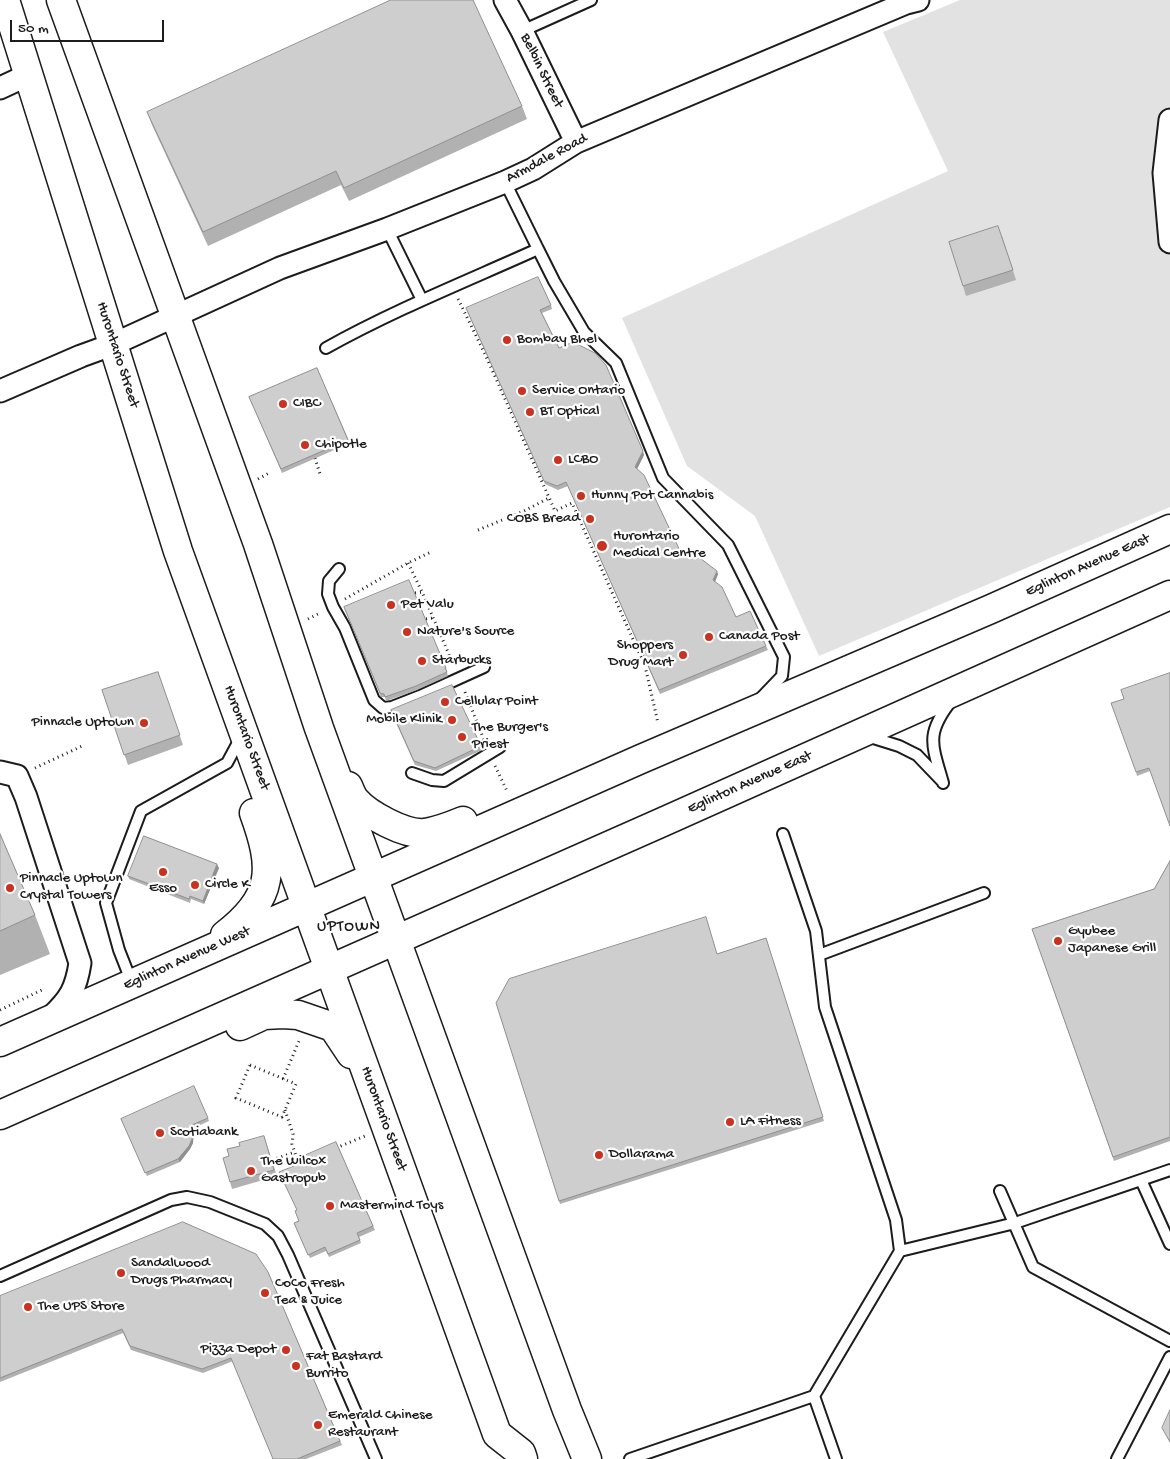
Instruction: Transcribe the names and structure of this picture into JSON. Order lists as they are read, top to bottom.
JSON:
{
  "streets": {
    "main road": ["Hurontario Street", "Eglinton Avenue East", "Eglinton Avenue West"],
    "street": ["Belbin Street", "Armdale Road"]
  },
  "crossings": [
    ["Belbin Street", "Armdale Road"],
    ["Armdale Road", "Hurontario Street"],
    ["Hurontario Street", "Eglinton Avenue East"],
    ["Hurontario Street", "Eglinton Avenue West"],
    ["Eglinton Avenue East", "Eglinton Avenue West"]
  ],
  "districts": ["UPTOWN"],
  "places": [
    "Bombay Bhel",
    "Service Ontario",
    "CIBC",
    "BT Optical",
    "Chipotle",
    "LCBO",
    "Hunny Pot Cannabis",
    "COBS Bread",
    "Hurontario Medical Centre",
    "Pet Valu",
    "Nature's Source",
    "Canada Post",
    "Shoppers Drug Mart",
    "Starbucks",
    "Cellular Point",
    "Mobile Klinik",
    "Pinnacle Uptown",
    "The Burger's Priest",
    "Esso",
    "Circle K",
    "Pinnacle Uptown Crystal Towers",
    "Gyubee Japanese Grill",
    "LA Fitness",
    "Scotiabank",
    "Dollarama",
    "The Wilcox Gastropub",
    "Mastermind Toys",
    "Sandalwood Drugs Pharmacy",
    "CoCo Fresh Tea & Juice",
    "The UPS Store",
    "Pizza Depot",
    "Fat Bastard Burrito",
    "Emerald Chinese Restaurant"
  ],
  "scale_bar": "50 m"
}
